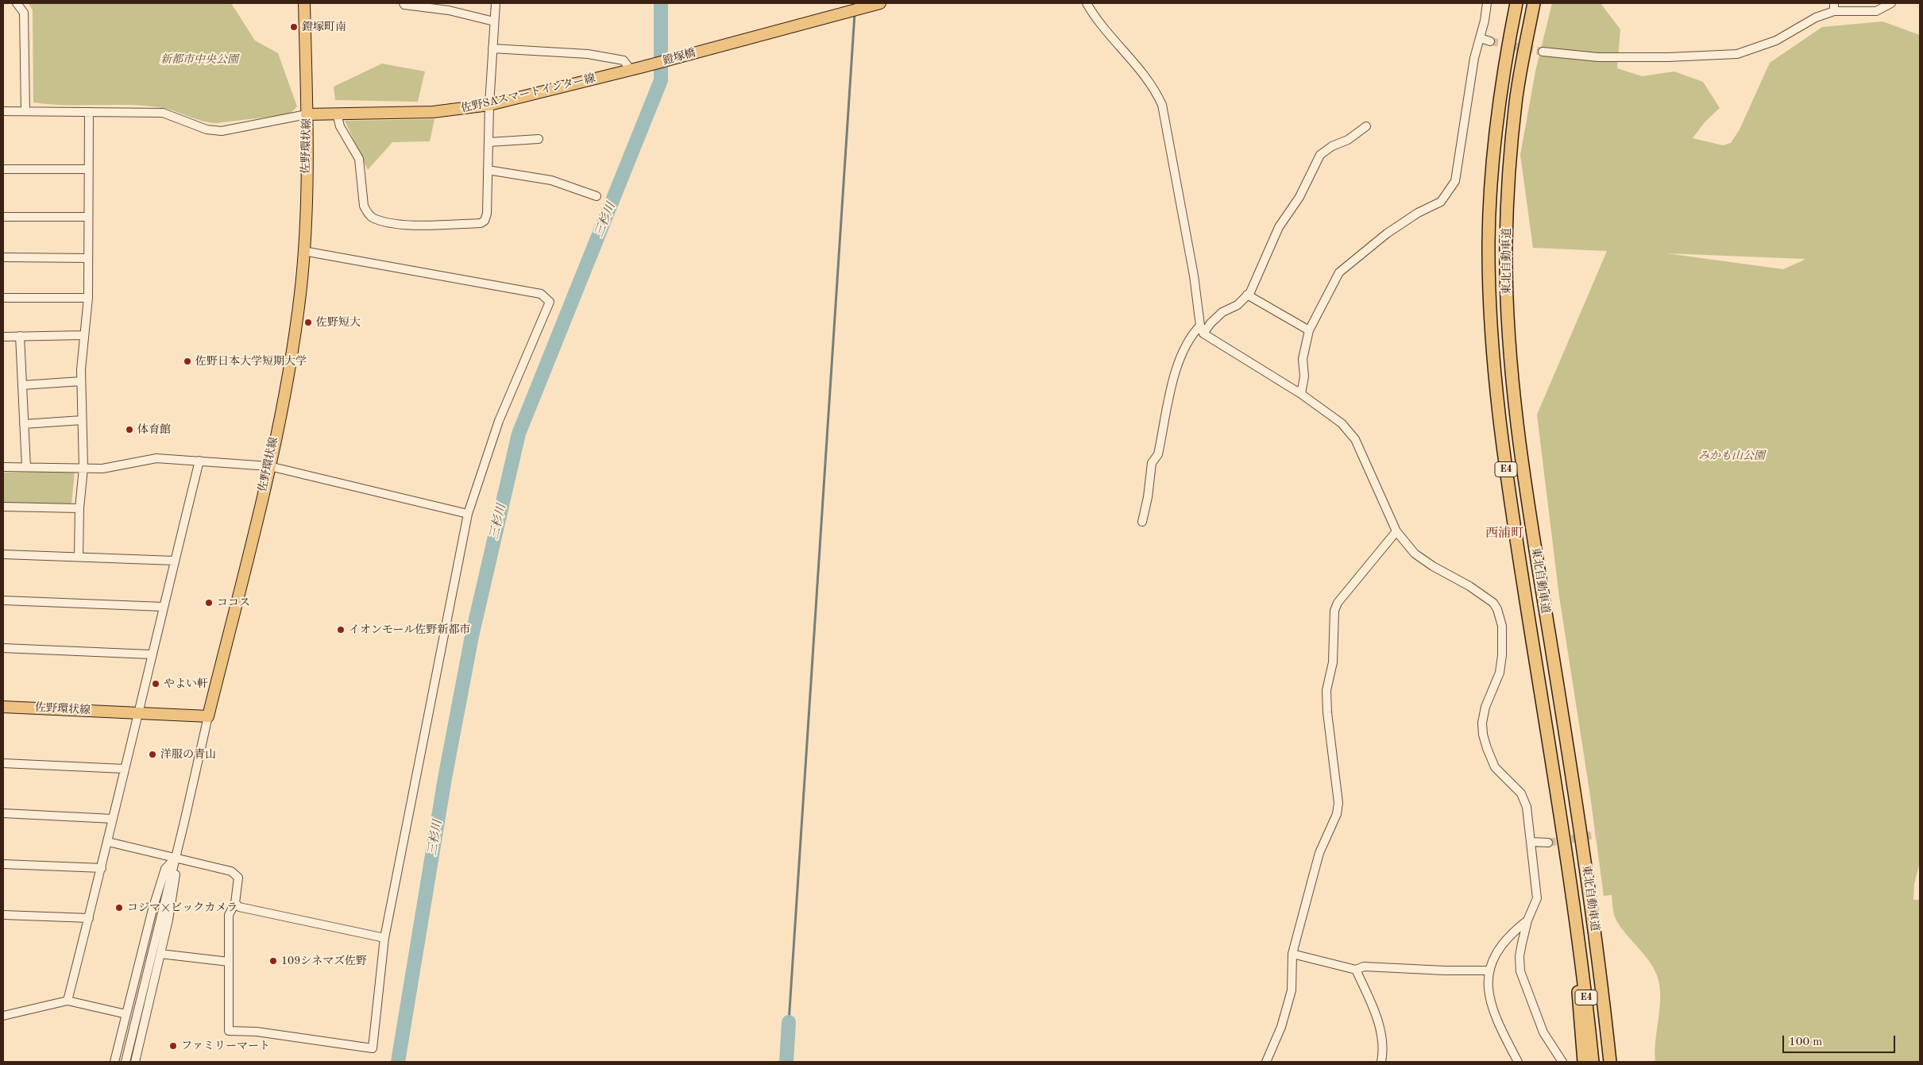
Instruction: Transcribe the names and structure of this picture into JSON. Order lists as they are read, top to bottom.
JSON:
{
  "streets": {
    "highway": ["東北自動車道", "E4"],
    "main road": ["鐙塚橋", "佐野SAスマートインター線", "佐野環状線"]
  },
  "crossings": [
    ["鐙塚橋", "佐野SAスマートインター線"],
    ["佐野SAスマートインター線", "佐野環状線"]
  ],
  "districts": ["西浦町"],
  "water": ["三杉川"],
  "parks": ["新都市中央公園", "みかも山公園"],
  "places": [
    "鐙塚町南",
    "佐野短大",
    "佐野日本大学短期大学",
    "体育館",
    "ココス",
    "イオンモール佐野新都市",
    "やよい軒",
    "洋服の青山",
    "コジマ×ビックカメラ",
    "109シネマズ佐野",
    "ファミリーマート"
  ],
  "scale_bar": "100 m"
}
